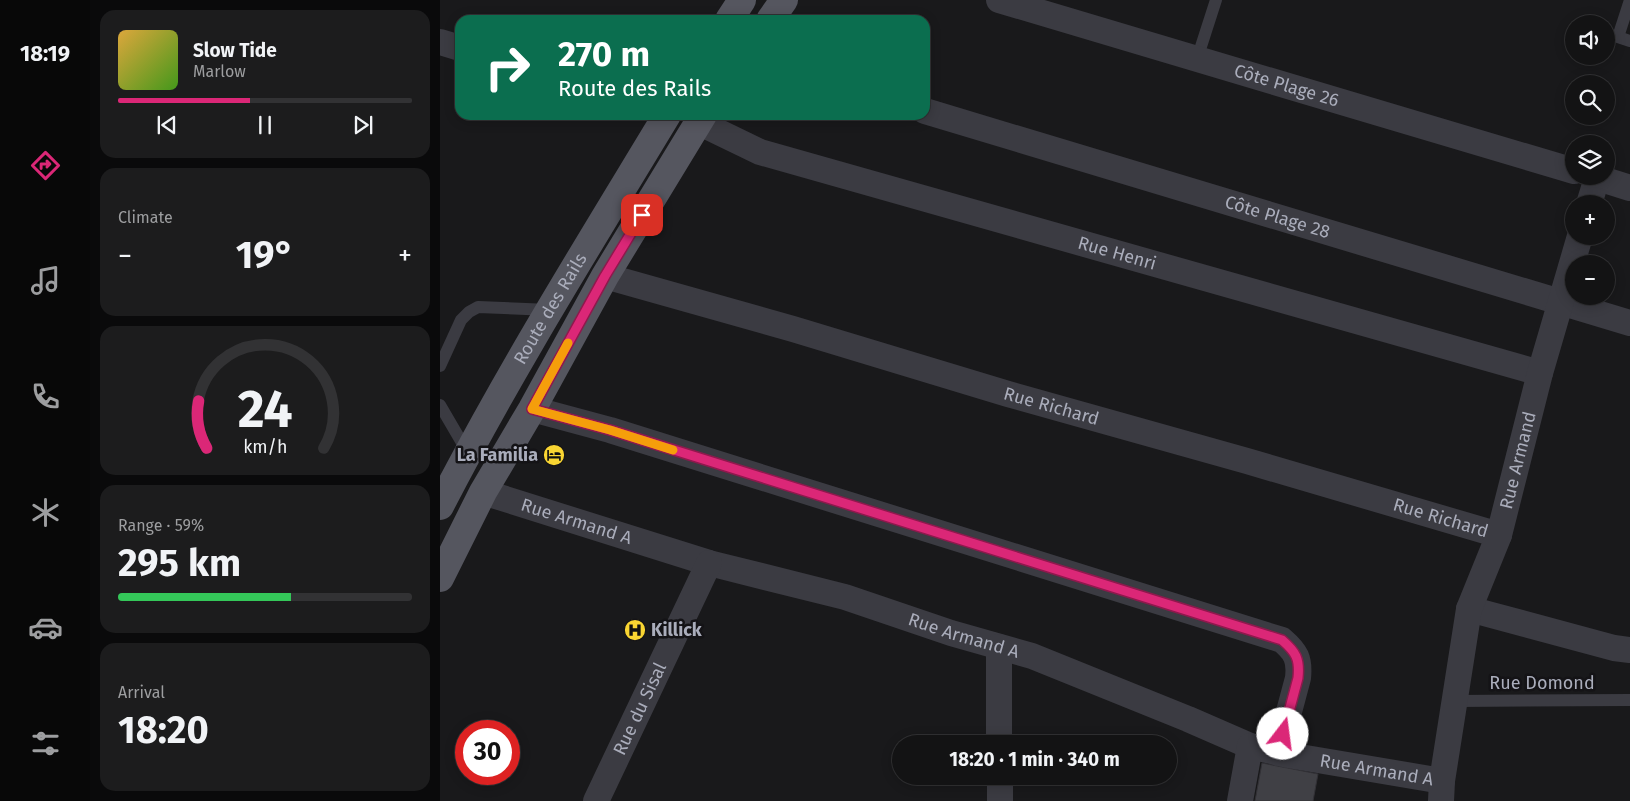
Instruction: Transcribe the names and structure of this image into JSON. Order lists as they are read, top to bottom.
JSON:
{
  "streets": {
    "main road": ["Route des Rails"],
    "street": [
      "Côte Plage 26",
      "Côte Plage 28",
      "Rue Henri",
      "Rue Richard",
      "Rue Armand",
      "Rue Armand A",
      "Rue du Sisal"
    ],
    "lane": ["Rue Domond"]
  },
  "crossings": [
    ["Côte Plage 28", "Rue Armand"],
    ["Rue Henri", "Rue Armand"],
    ["Route des Rails", "Rue Richard"],
    ["Route des Rails", "Rue Armand A"],
    ["Rue Richard", "Rue Armand"],
    ["Rue Armand", "Rue Armand A"],
    ["Rue Armand", "Rue Domond"],
    ["Rue Armand A", "Rue du Sisal"]
  ],
  "places": {
    "hotel": ["La Familia"],
    "hospital": ["Killick"]
  },
  "page": {
    "tabs": "18:19",
    "map_buttons": ["+", "−"],
    "turn": ["270 m", "Route des Rails"],
    "song": ["Slow Tide", "Marlow"],
    "tile": [
      "Climate",
      ["Range · 59%", "295 km"],
      ["Arrival", "18:20"]
    ],
    "heat": ["−", "19°", "+"],
    "limit": "30",
    "trip": "18:20 · 1 min · 340 m",
    "gauge": ["24", "km/h"]
  }
}
